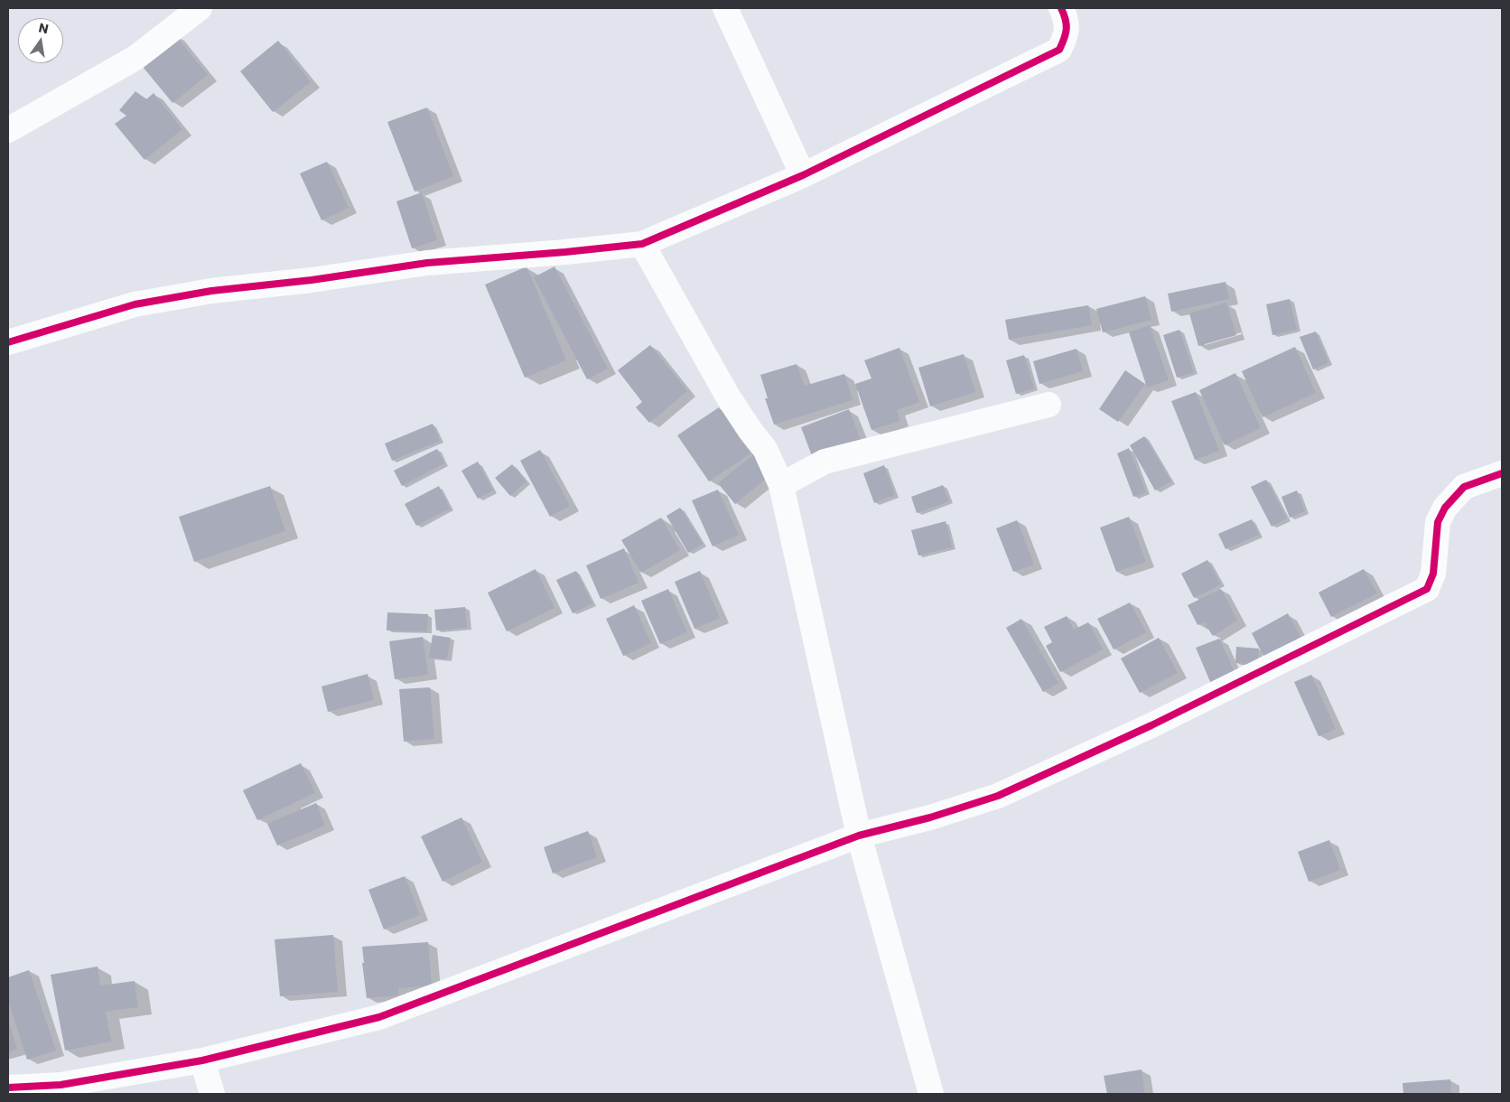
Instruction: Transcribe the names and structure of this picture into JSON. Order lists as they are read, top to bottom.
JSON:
{
  "north": "top"
}
